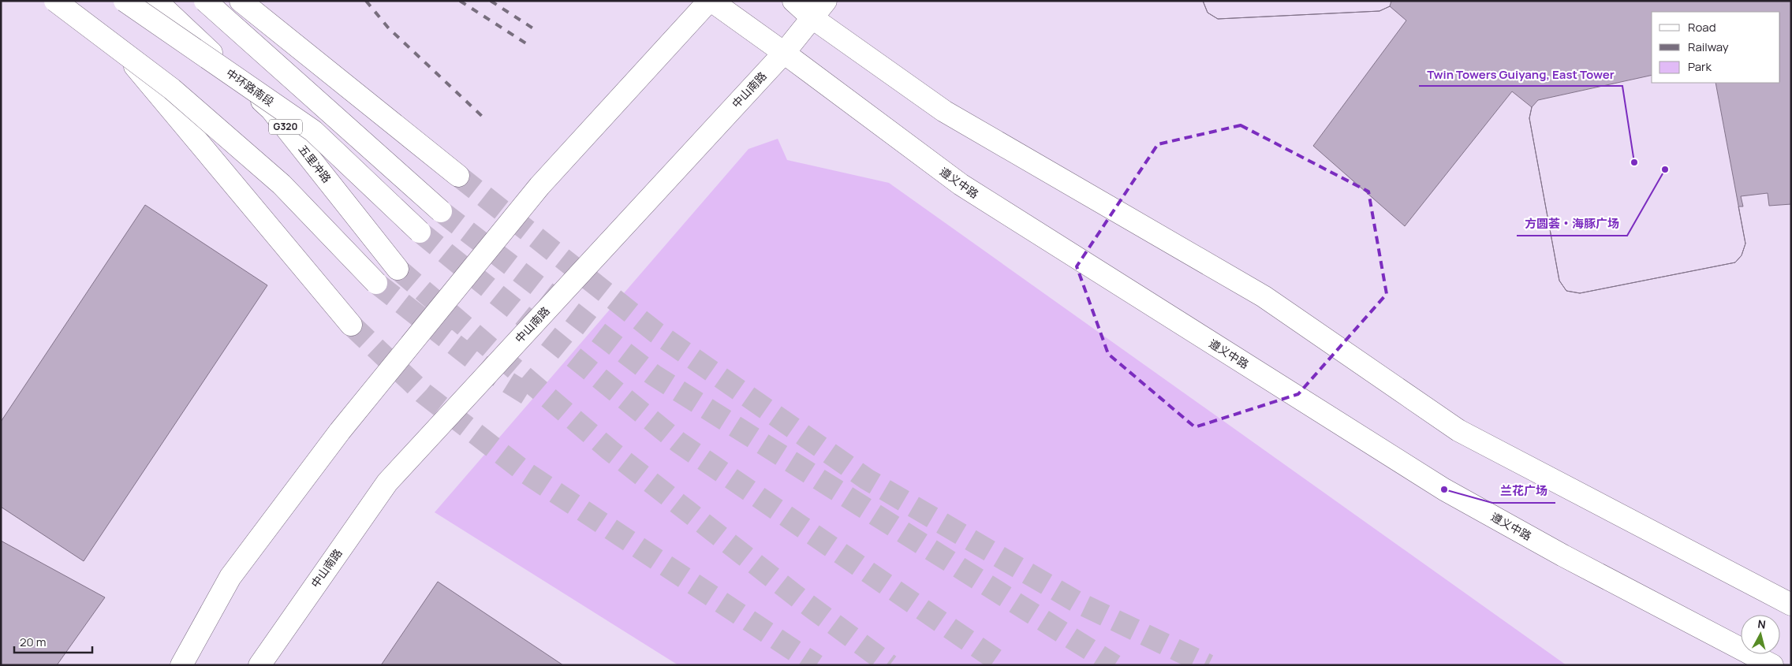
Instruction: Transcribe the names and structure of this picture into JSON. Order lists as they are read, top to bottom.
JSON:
{
  "streets": {
    "main road": [
      "中环路南段",
      "中山南路",
      "G320",
      "五里冲路",
      "遵义中路"
    ]
  },
  "crossings": [
    ["中山南路", "遵义中路"]
  ],
  "places": ["Twin Towers Guiyang, East Tower", "方圆荟・海豚广场", "兰花广场"],
  "legend": ["Road", "Railway", "Park"],
  "scale_bar": "20 m",
  "north": "top"
}
